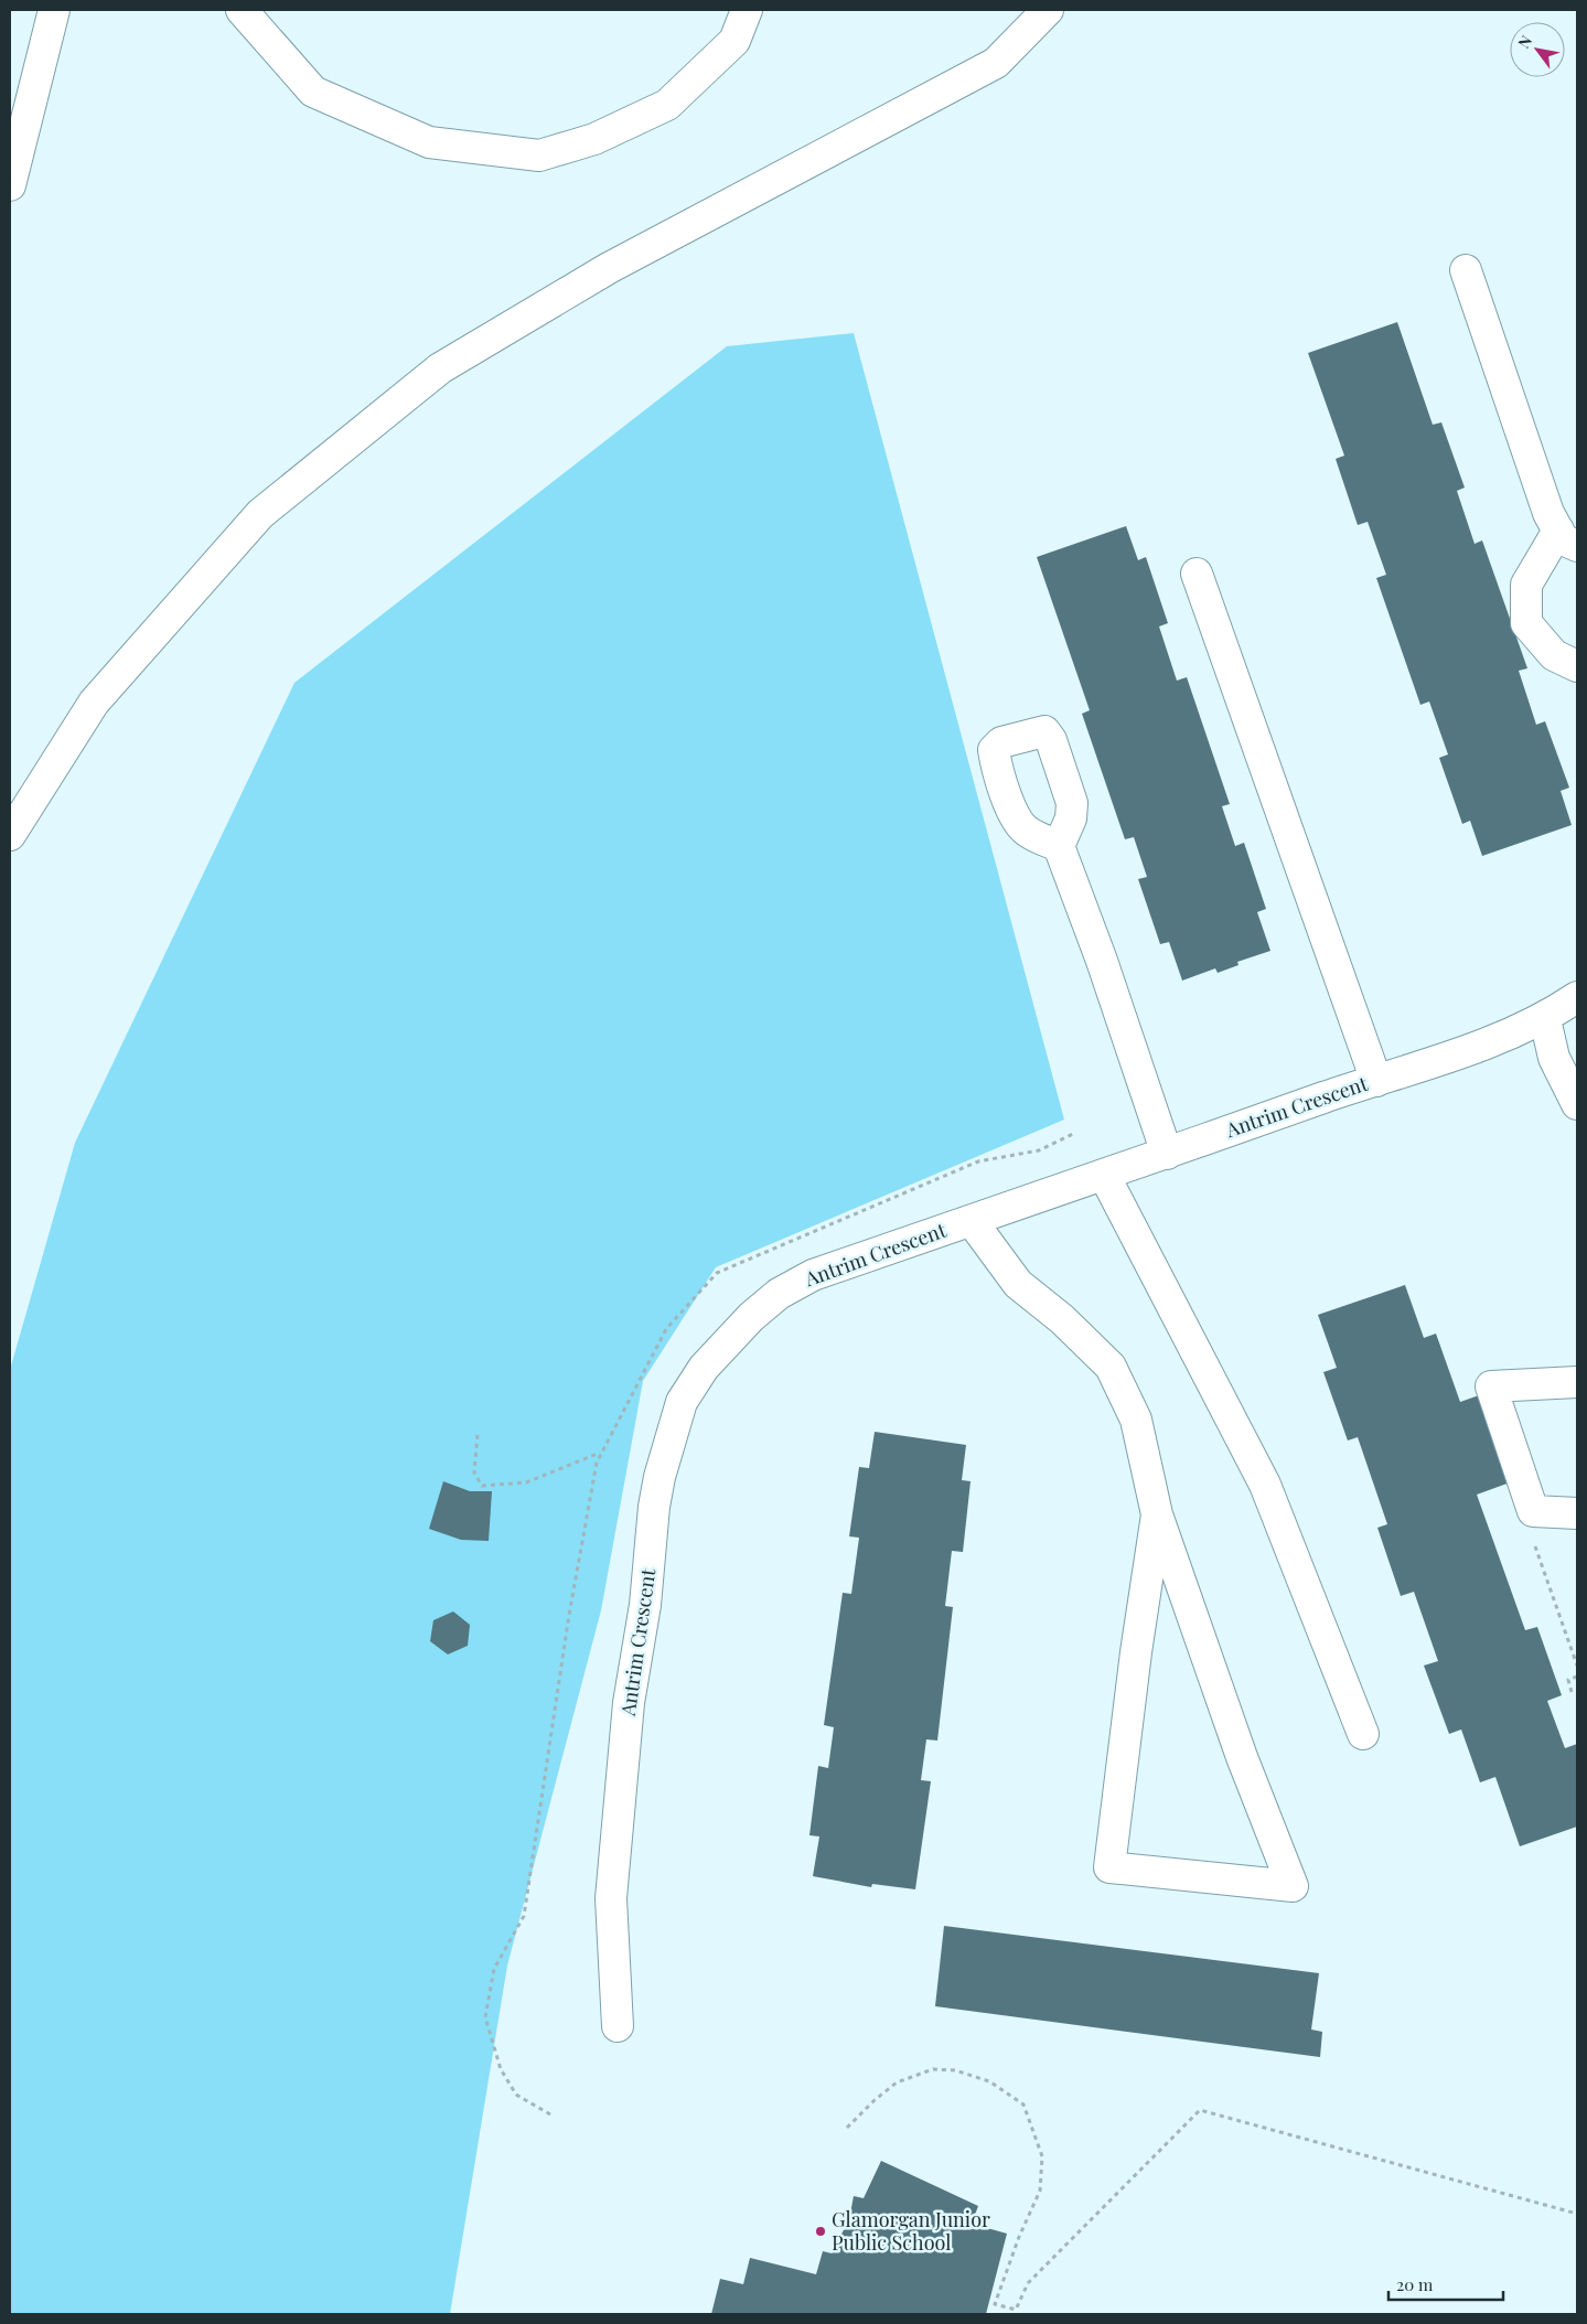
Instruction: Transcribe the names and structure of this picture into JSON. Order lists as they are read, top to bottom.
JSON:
{
  "streets": {
    "main road": ["Antrim Crescent"]
  },
  "places": ["Glamorgan Junior Public School"],
  "scale_bar": "20 m",
  "north": "top left"
}
